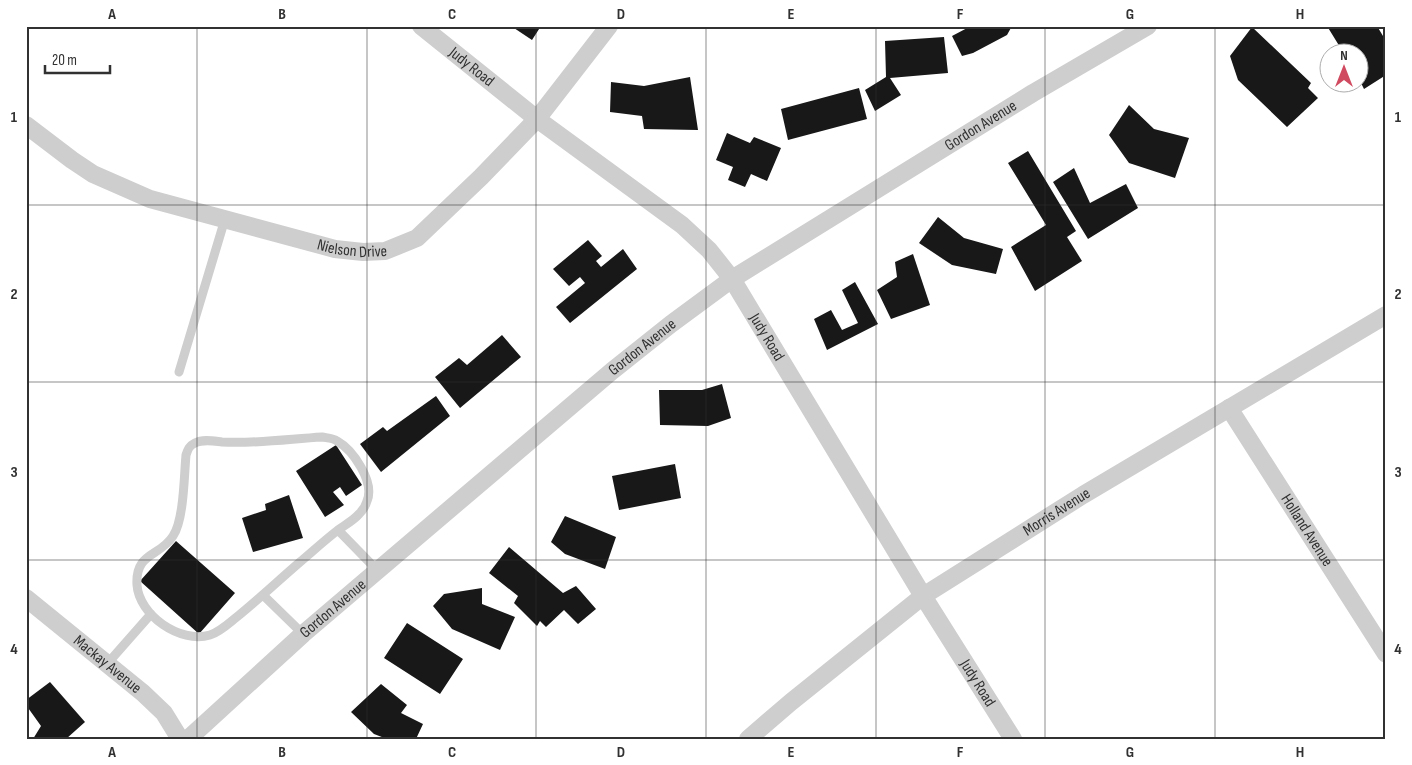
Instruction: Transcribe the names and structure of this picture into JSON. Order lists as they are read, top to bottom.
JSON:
{
  "streets": {
    "street": [
      "Judy Road",
      "Gordon Avenue",
      "Nielson Drive",
      "Morris Avenue",
      "Holland Avenue",
      "Mackay Avenue"
    ]
  },
  "crossings": [
    ["Judy Road", "Gordon Avenue"],
    ["Judy Road", "Nielson Drive"],
    ["Judy Road", "Morris Avenue"],
    ["Morris Avenue", "Holland Avenue"]
  ],
  "scale_bar": "20 m",
  "north": "top",
  "grid": {
    "columns": [
      "A",
      "B",
      "C",
      "D",
      "E",
      "F",
      "G",
      "H"
    ],
    "rows": [
      "1",
      "2",
      "3",
      "4"
    ]
  }
}
